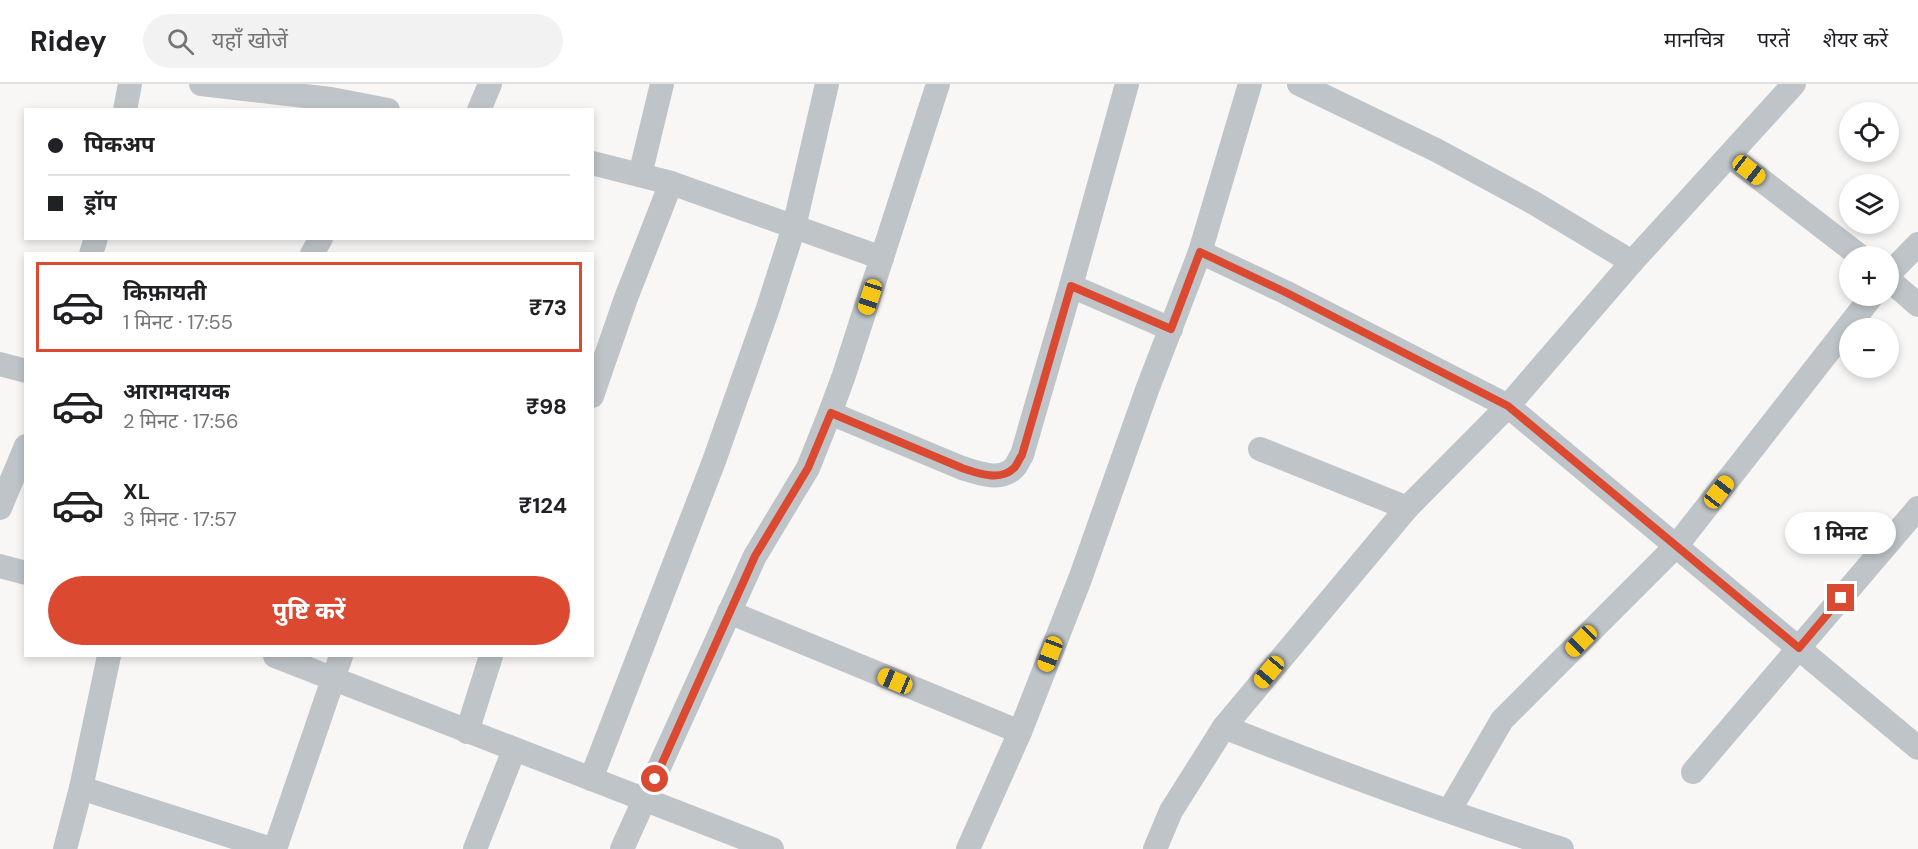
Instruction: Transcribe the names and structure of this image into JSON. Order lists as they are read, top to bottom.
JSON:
{
  "page": {
    "header": "Ridey",
    "search": "यहाँ खोजें",
    "nav": ["मानचित्र", "परतें", "शेयर करें"],
    "map_buttons": ["+", "−"],
    "banner": ["पिकअप", "ड्रॉप"],
    "list": [
      {
        "name": "किफ़ायती",
        "note": "1 मिनट · 17:55",
        "value": "₹73"
      },
      {
        "name": "आरामदायक",
        "note": "2 मिनट · 17:56",
        "value": "₹98"
      },
      {
        "name": "XL",
        "note": "3 मिनट · 17:57",
        "value": "₹124"
      }
    ],
    "bubble": "1 मिनट",
    "buttons": "पुष्टि करें"
  }
}
